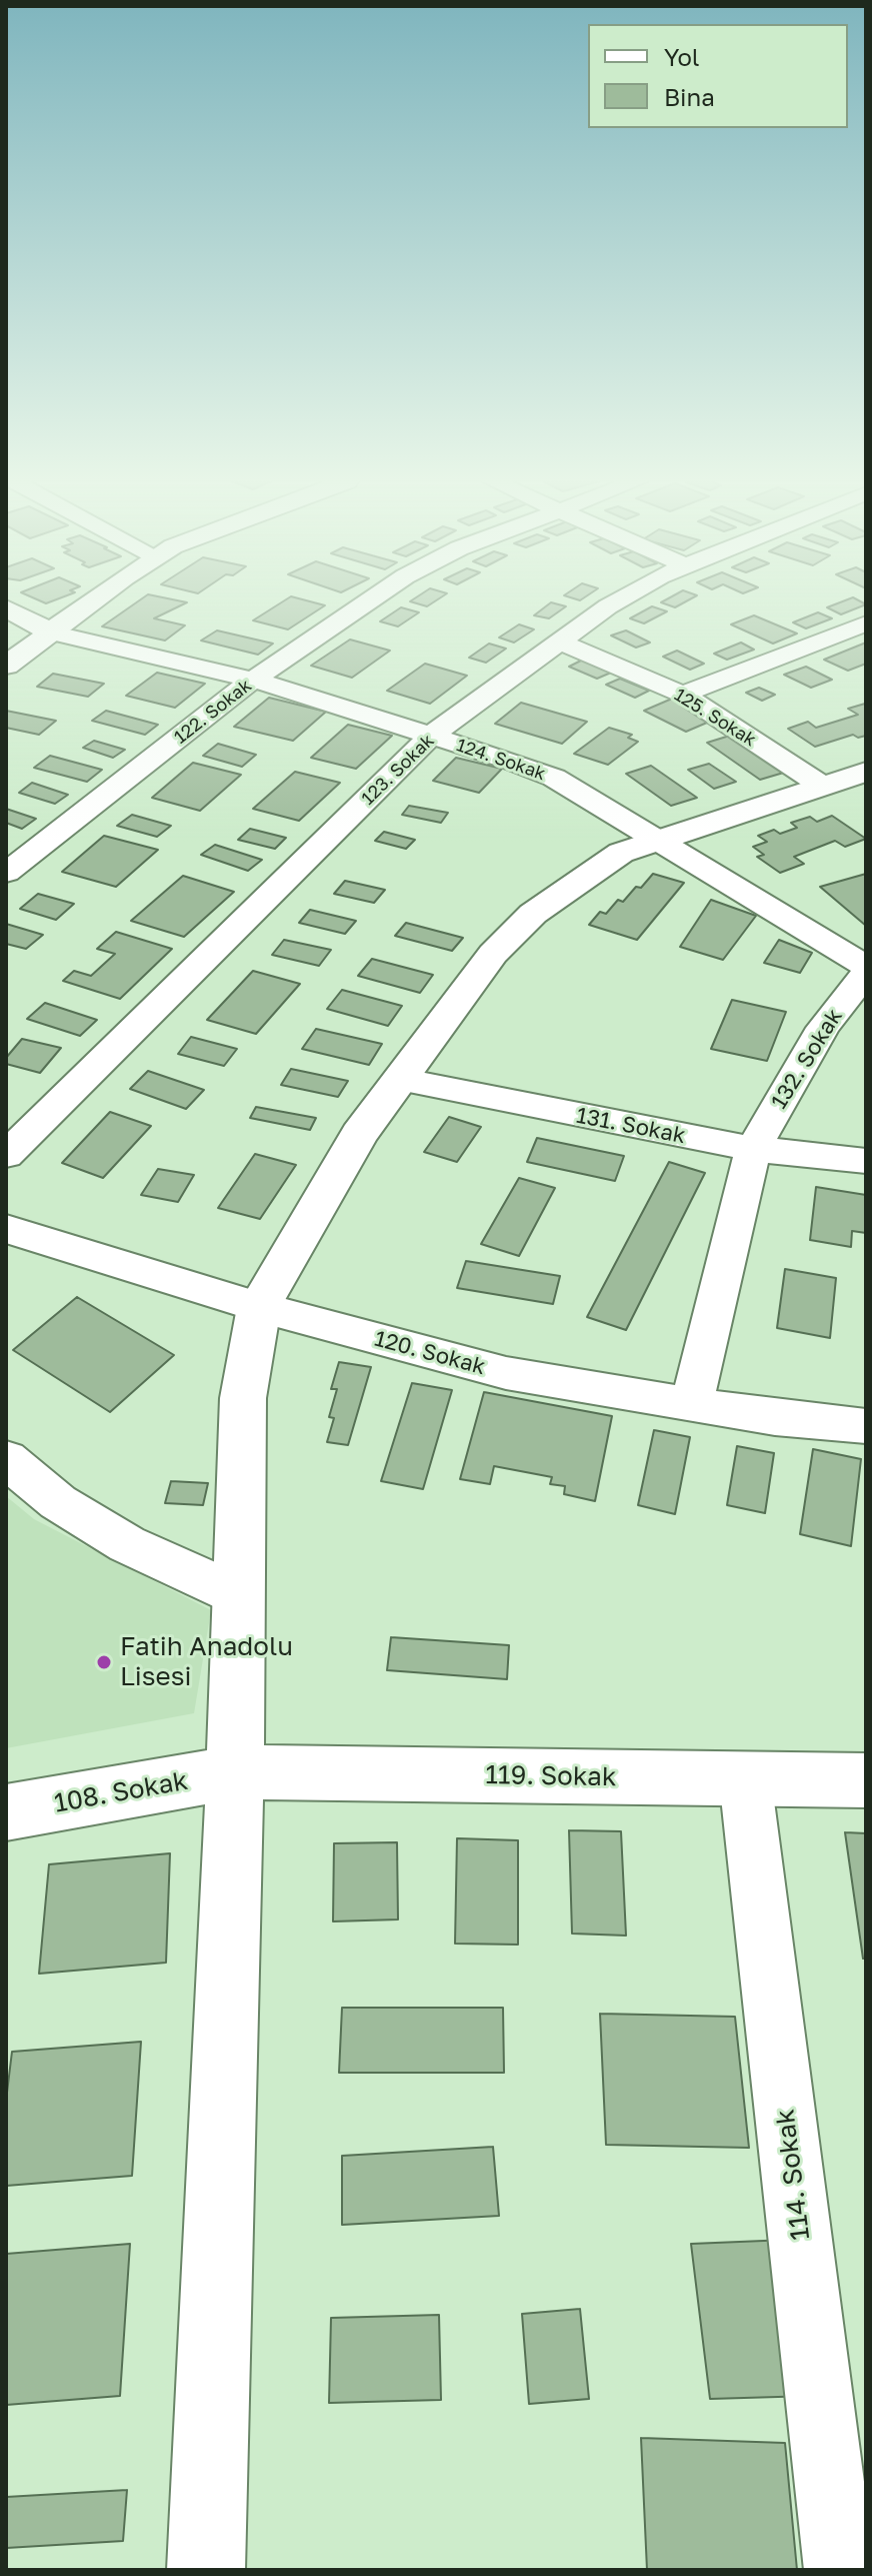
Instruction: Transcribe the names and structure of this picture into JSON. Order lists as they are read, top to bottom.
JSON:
{
  "streets": {
    "street": [
      "122. Sokak",
      "125. Sokak",
      "124. Sokak",
      "123. Sokak",
      "132. Sokak",
      "131. Sokak",
      "120. Sokak",
      "119. Sokak",
      "108. Sokak",
      "114. Sokak"
    ]
  },
  "crossings": [
    ["122. Sokak", "124. Sokak"],
    ["125. Sokak", "123. Sokak"],
    ["124. Sokak", "123. Sokak"],
    ["132. Sokak", "131. Sokak"],
    ["132. Sokak", "120. Sokak"],
    ["119. Sokak", "108. Sokak"],
    ["119. Sokak", "114. Sokak"]
  ],
  "places": ["Fatih Anadolu Lisesi"],
  "legend": ["Yol", "Bina"]
}
